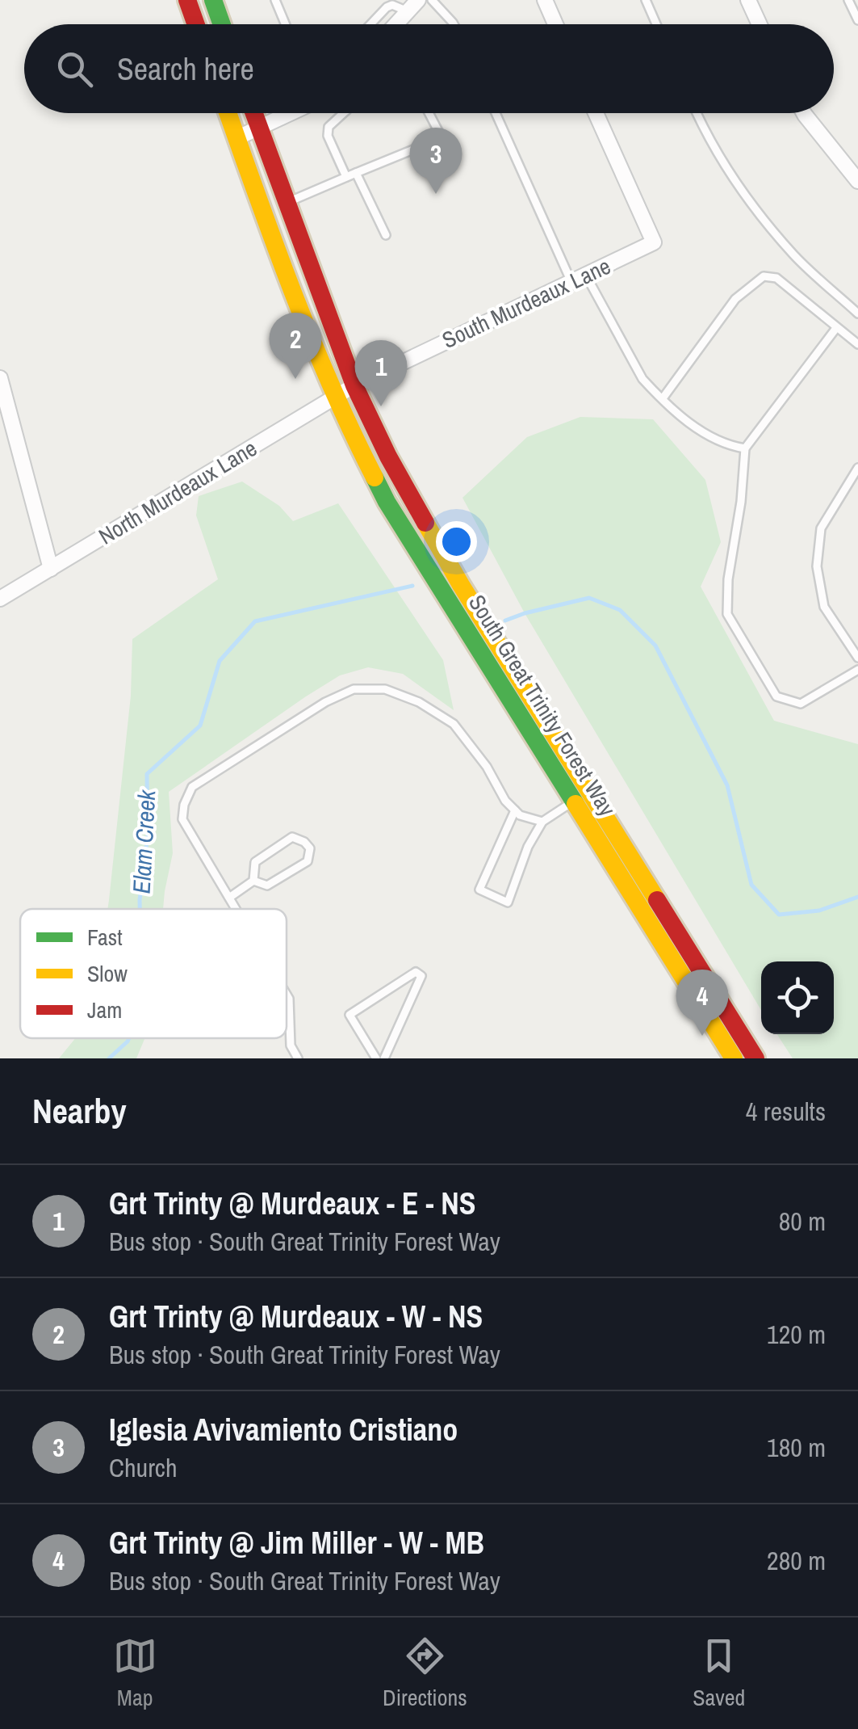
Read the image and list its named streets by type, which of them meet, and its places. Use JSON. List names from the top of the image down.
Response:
{
  "streets": {
    "main road": ["South Great Trinity Forest Way"],
    "street": ["South Murdeaux Lane", "North Murdeaux Lane"]
  },
  "crossings": [
    ["South Murdeaux Lane", "North Murdeaux Lane"],
    ["South Murdeaux Lane", "South Great Trinity Forest Way"],
    ["North Murdeaux Lane", "South Great Trinity Forest Way"]
  ],
  "water": ["Elam Creek"],
  "legend": ["Fast", "Slow", "Jam"],
  "page": {
    "search": "Search here",
    "pins": [
      "3",
      "2",
      "1",
      "4"
    ],
    "heading": ["Nearby", "4 results"],
    "list": [
      {
        "mark": "1",
        "name": "Grt Trinty @ Murdeaux - E - NS",
        "note": "Bus stop · South Great Trinity Forest Way",
        "value": "80 m"
      },
      {
        "mark": "2",
        "name": "Grt Trinty @ Murdeaux - W - NS",
        "note": "Bus stop · South Great Trinity Forest Way",
        "value": "120 m"
      },
      {
        "mark": "3",
        "name": "Iglesia Avivamiento Cristiano",
        "note": "Church",
        "value": "180 m"
      },
      {
        "mark": "4",
        "name": "Grt Trinty @ Jim Miller - W - MB",
        "note": "Bus stop · South Great Trinity Forest Way",
        "value": "280 m"
      }
    ],
    "nav": ["Map", "Directions", "Saved"]
  }
}
